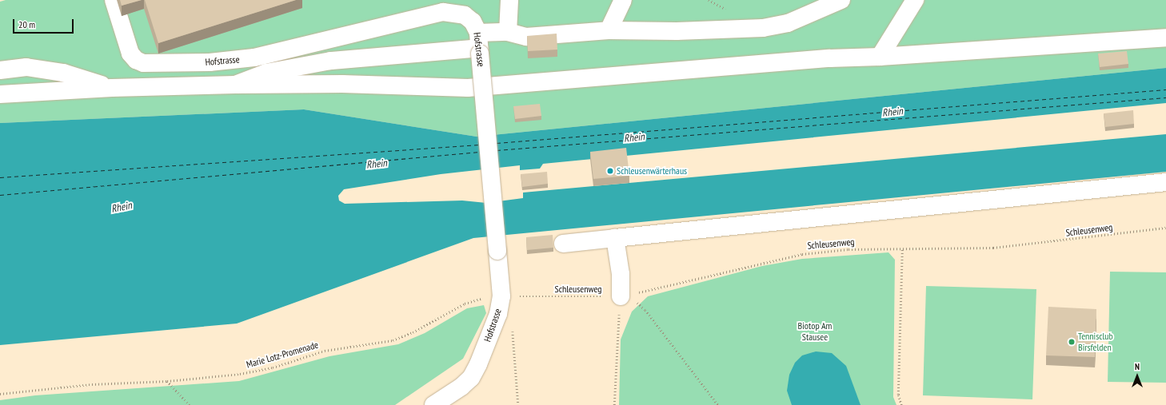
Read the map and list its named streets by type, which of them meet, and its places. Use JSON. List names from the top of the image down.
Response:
{
  "streets": {
    "street": ["Hofstrasse"],
    "path": ["Schleusenweg", "Marie Lotz-Promenade"]
  },
  "crossings": [
    ["Hofstrasse", "Schleusenweg"],
    ["Hofstrasse", "Marie Lotz-Promenade"],
    ["Schleusenweg", "Marie Lotz-Promenade"]
  ],
  "water": ["Rhein"],
  "parks": ["Biotop Am Stausee"],
  "places": ["Schleusenwärterhaus", "Tennisclub Birsfelden"],
  "scale_bar": "20 m",
  "north": "top"
}
